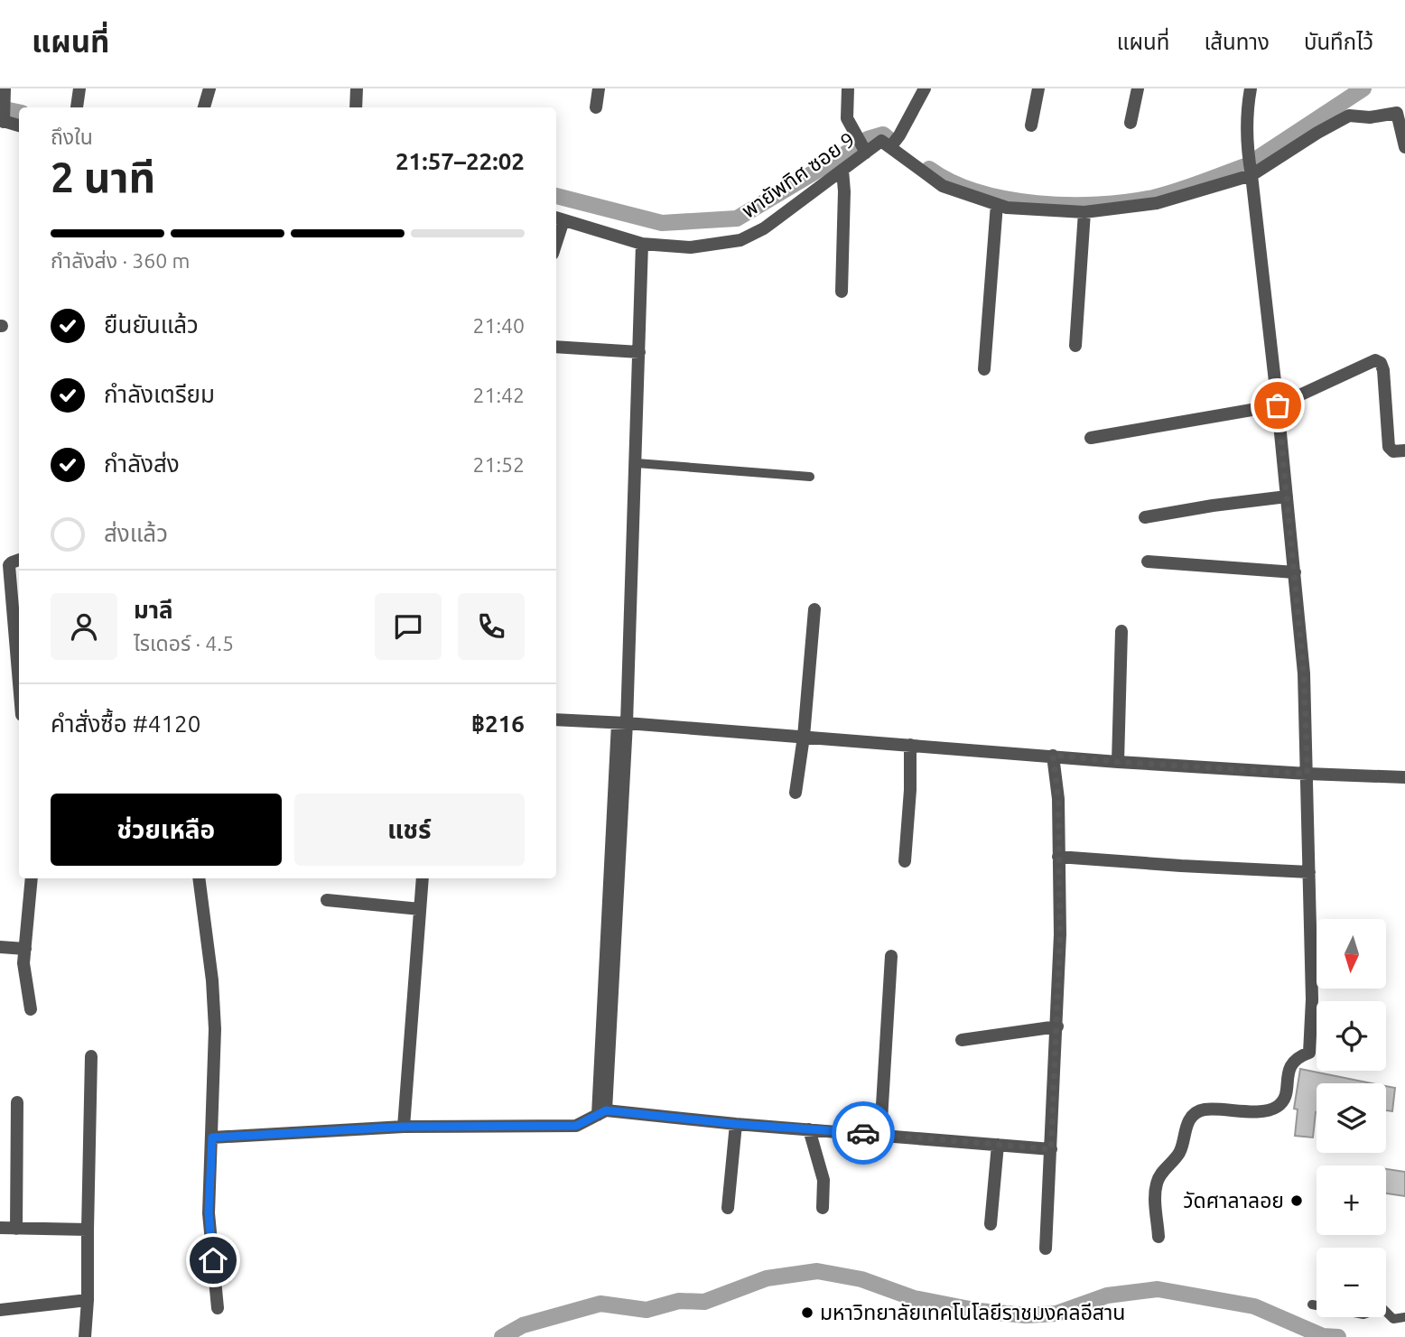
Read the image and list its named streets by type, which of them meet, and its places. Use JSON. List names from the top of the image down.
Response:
{
  "streets": {
    "street": ["พายัพทิศ ซอย 9"]
  },
  "places": ["วัดศาลาลอย", "มหาวิทยาลัยเทคโนโลยีราชมงคลอีสาน"],
  "north": "bottom",
  "page": {
    "header": "แผนที่",
    "nav": ["แผนที่", "เส้นทาง", "บันทึกไว้"],
    "heading": ["2 นาที", "ถึงใน", "21:57–22:02"],
    "panel": [
      "มาลี",
      "ไรเดอร์ · 4.5",
      "คำสั่งซื้อ #4120",
      "฿216"
    ],
    "bar": "กำลังส่ง · 360 m",
    "list": [
      ["ยืนยันแล้ว", "21:40"],
      ["กำลังเตรียม", "21:42"],
      ["กำลังส่ง", "21:52"],
      "ส่งแล้ว"
    ],
    "buttons": ["ช่วยเหลือ", "แชร์"],
    "map_buttons": ["+", "−"]
  }
}
